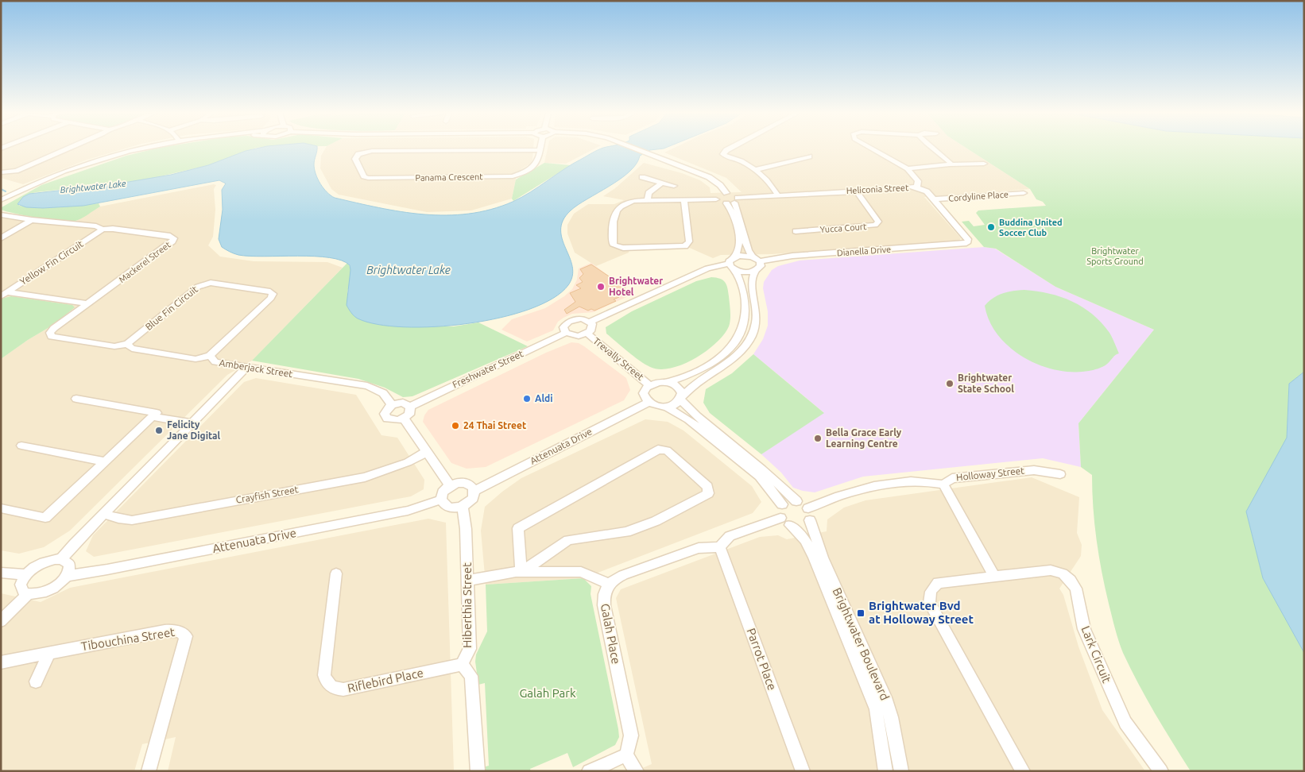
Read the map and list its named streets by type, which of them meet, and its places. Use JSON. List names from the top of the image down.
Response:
{
  "streets": {
    "street": [
      "Panama Crescent",
      "Heliconia Street",
      "Cordyline Place",
      "Yucca Court",
      "Dianella Drive",
      "Mackerel Street",
      "Yellow Fin Circuit",
      "Blue Fin Circuit",
      "Trevally Street",
      "Amberjack Street",
      "Freshwater Street",
      "Attenuata Drive",
      "Holloway Street",
      "Crayfish Street",
      "Hiberthia Street",
      "Galah Place",
      "Tibouchina Street",
      "Brightwater Boulevard",
      "Lark Circuit",
      "Parrot Place",
      "Riflebird Place"
    ]
  },
  "crossings": [
    ["Heliconia Street", "Cordyline Place"],
    ["Heliconia Street", "Yucca Court"],
    ["Heliconia Street", "Dianella Drive"],
    ["Mackerel Street", "Yellow Fin Circuit"],
    ["Mackerel Street", "Amberjack Street"],
    ["Blue Fin Circuit", "Amberjack Street"],
    ["Trevally Street", "Attenuata Drive"],
    ["Amberjack Street", "Freshwater Street"],
    ["Attenuata Drive", "Hiberthia Street"],
    ["Holloway Street", "Brightwater Boulevard"],
    ["Hiberthia Street", "Riflebird Place"]
  ],
  "water": ["Brightwater Lake"],
  "parks": ["Brightwater Sports Ground", "Galah Park"],
  "places": {
    "other": [
      "Buddina United Soccer Club",
      "Brightwater Hotel",
      "Brightwater State School",
      "Aldi",
      "24 Thai Street",
      "Felicity Jane Digital",
      "Bella Grace Early Learning Centre"
    ],
    "transit": ["Brightwater Bvd at Holloway Street"]
  }
}
